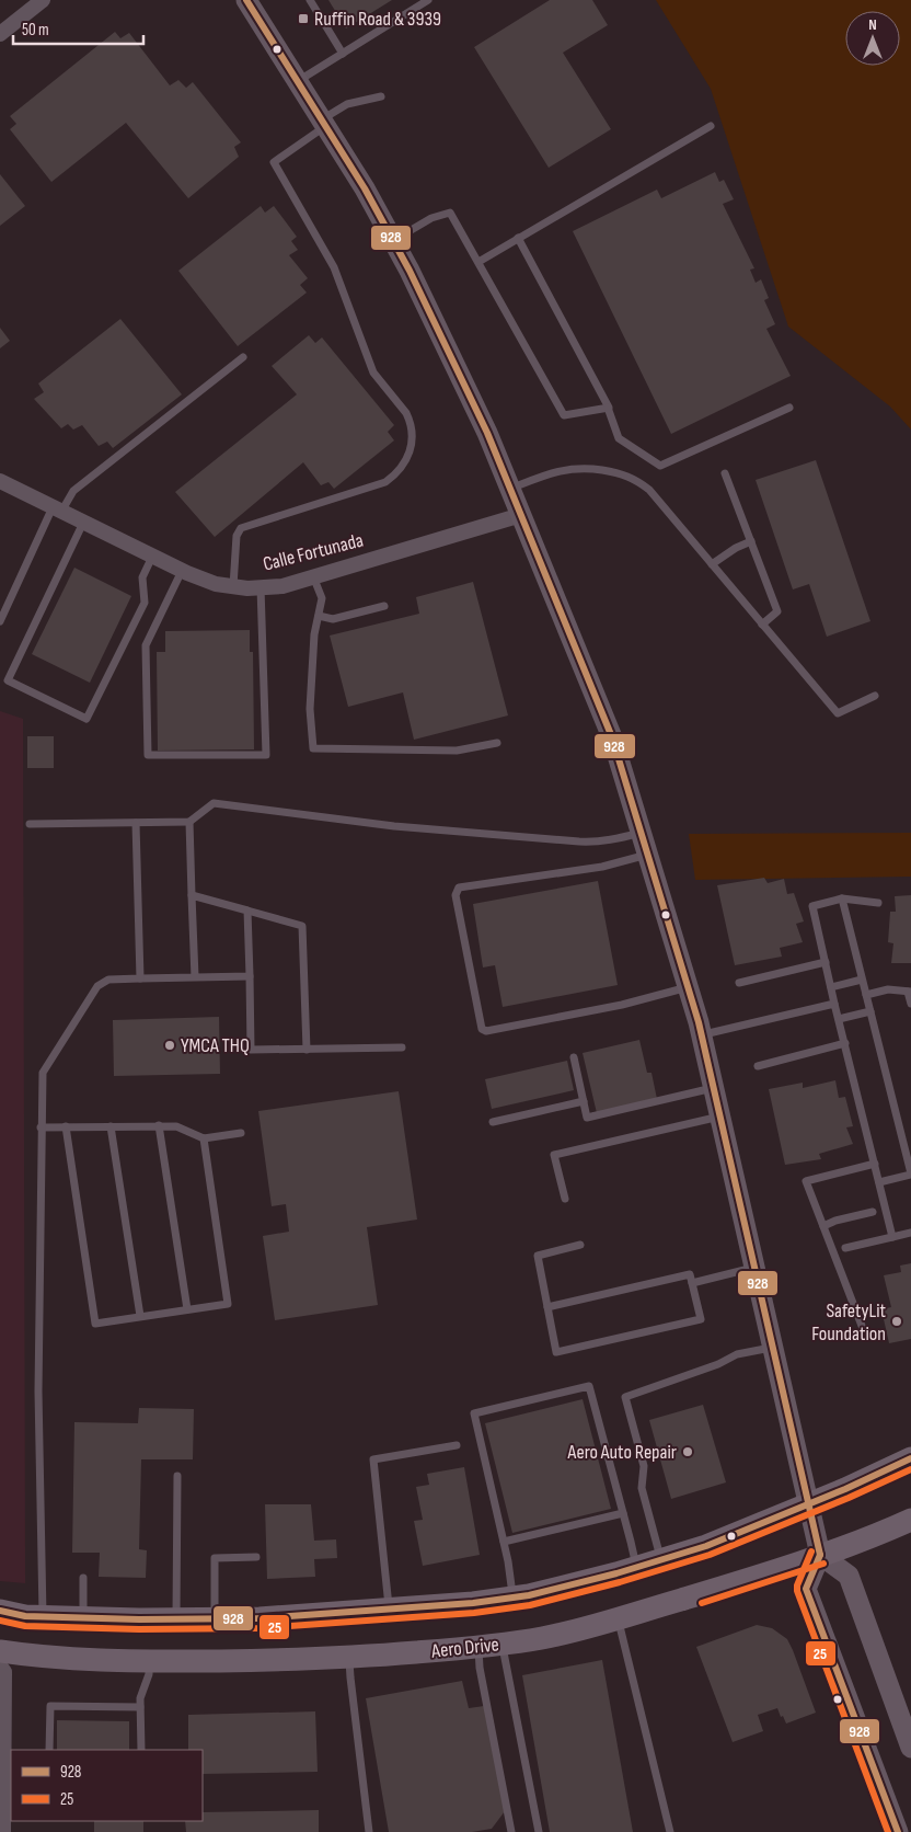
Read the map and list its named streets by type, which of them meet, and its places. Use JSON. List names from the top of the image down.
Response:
{
  "streets": {
    "main road": ["Aero Drive"],
    "street": ["Calle Fortunada"]
  },
  "places": {
    "transit": ["Ruffin Road & 3939"],
    "other": ["YMCA THQ", "SafetyLit Foundation", "Aero Auto Repair"]
  },
  "lines": ["transit line 928", "transit line 25"],
  "legend": ["928", "25"],
  "scale_bar": "50 m",
  "north": "top"
}
